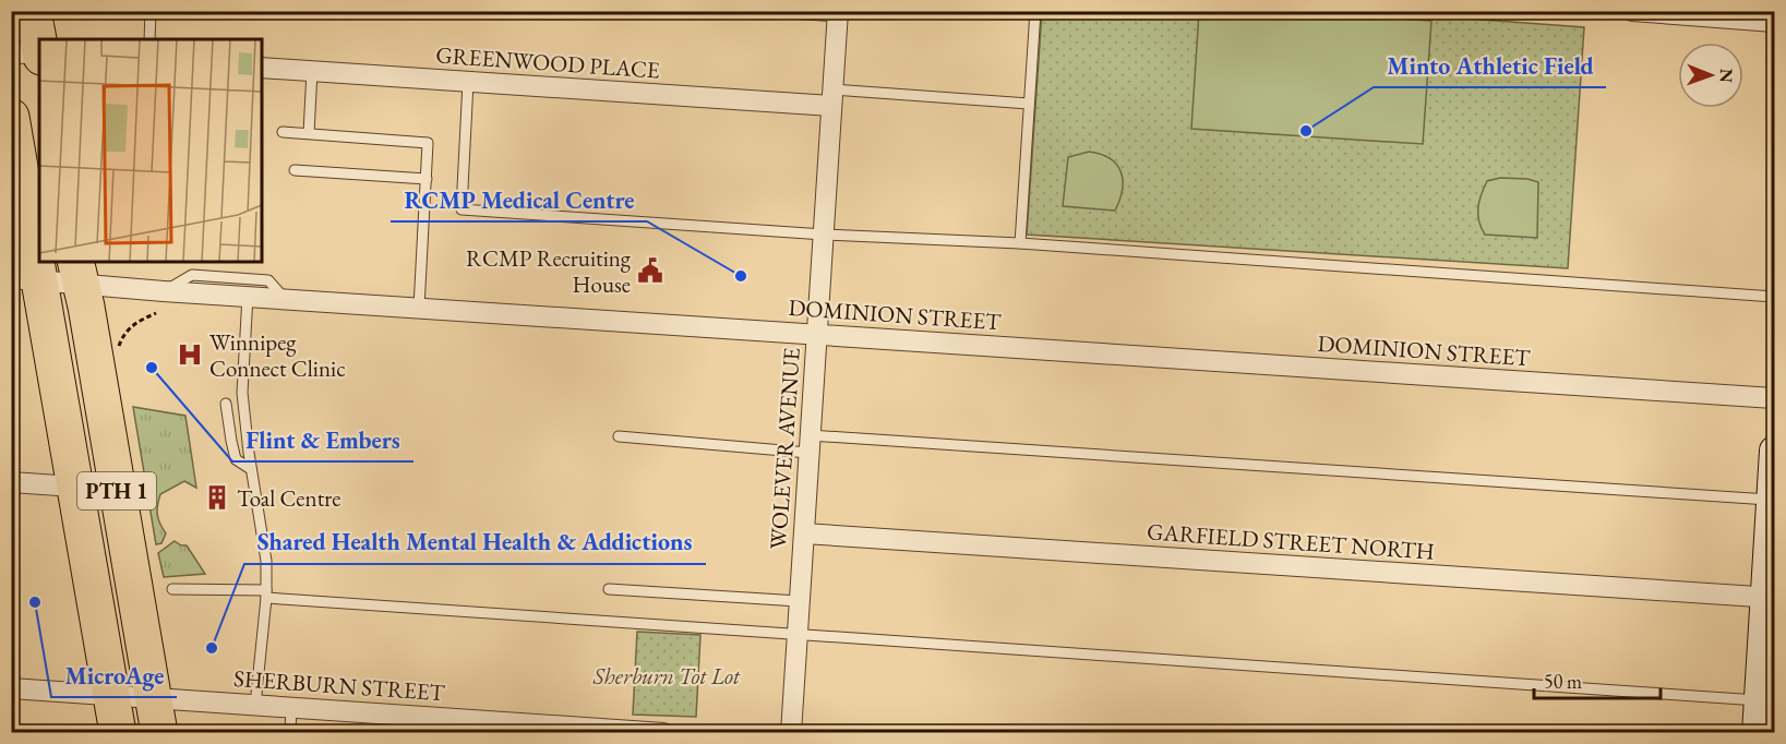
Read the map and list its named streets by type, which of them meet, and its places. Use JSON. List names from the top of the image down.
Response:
{
  "streets": {
    "highway": ["PTH 1"],
    "street": [
      "GREENWOOD PLACE",
      "DOMINION STREET",
      "WOLEVER AVENUE",
      "GARFIELD STREET NORTH",
      "SHERBURN STREET"
    ]
  },
  "crossings": [
    ["GREENWOOD PLACE", "WOLEVER AVENUE"],
    ["DOMINION STREET", "WOLEVER AVENUE"],
    ["DOMINION STREET", "PTH 1"],
    ["WOLEVER AVENUE", "GARFIELD STREET NORTH"],
    ["PTH 1", "SHERBURN STREET"]
  ],
  "parks": ["Sherburn Tot Lot"],
  "places": {
    "other": [
      "Minto Athletic Field",
      "RCMP Medical Centre",
      "Flint & Embers",
      "MicroAge",
      "Shared Health Mental Health & Addictions"
    ],
    "public building": ["RCMP Recruiting House"],
    "hospital": ["Winnipeg Connect Clinic"],
    "building": ["Toal Centre"]
  },
  "scale_bar": "50 m",
  "north": "right"
}
